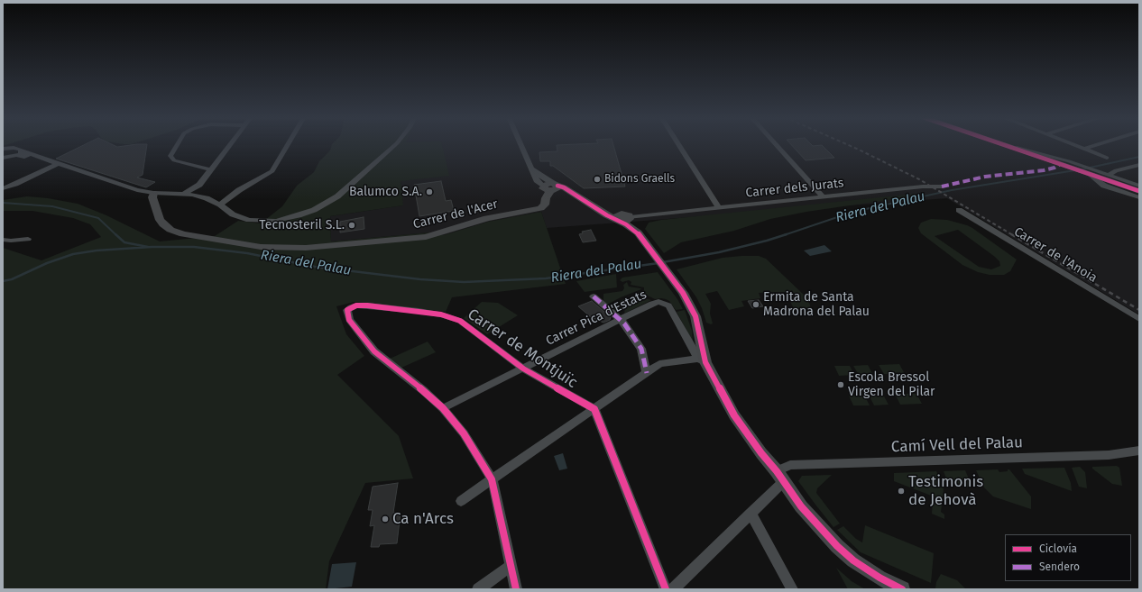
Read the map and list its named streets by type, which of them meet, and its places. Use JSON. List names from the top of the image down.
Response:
{
  "streets": {
    "street": [
      "Carrer dels Jurats",
      "Carrer de l'Acer",
      "Carrer de l'Anoia",
      "Carrer Pica d'Estats",
      "Carrer de Montjuïc",
      "Camí Vell del Palau"
    ]
  },
  "crossings": [
    ["Carrer Pica d'Estats", "Carrer de Montjuïc"]
  ],
  "water": ["Riera del Palau"],
  "places": [
    "Bidons Graells",
    "Balumco S.A.",
    "Tecnosteril S.L.",
    "Ermita de Santa Madrona del Palau",
    "Escola Bressol Virgen del Pilar",
    "Testimonis de Jehovà",
    "Ca n'Arcs"
  ],
  "legend": ["Ciclovía", "Sendero"]
}
